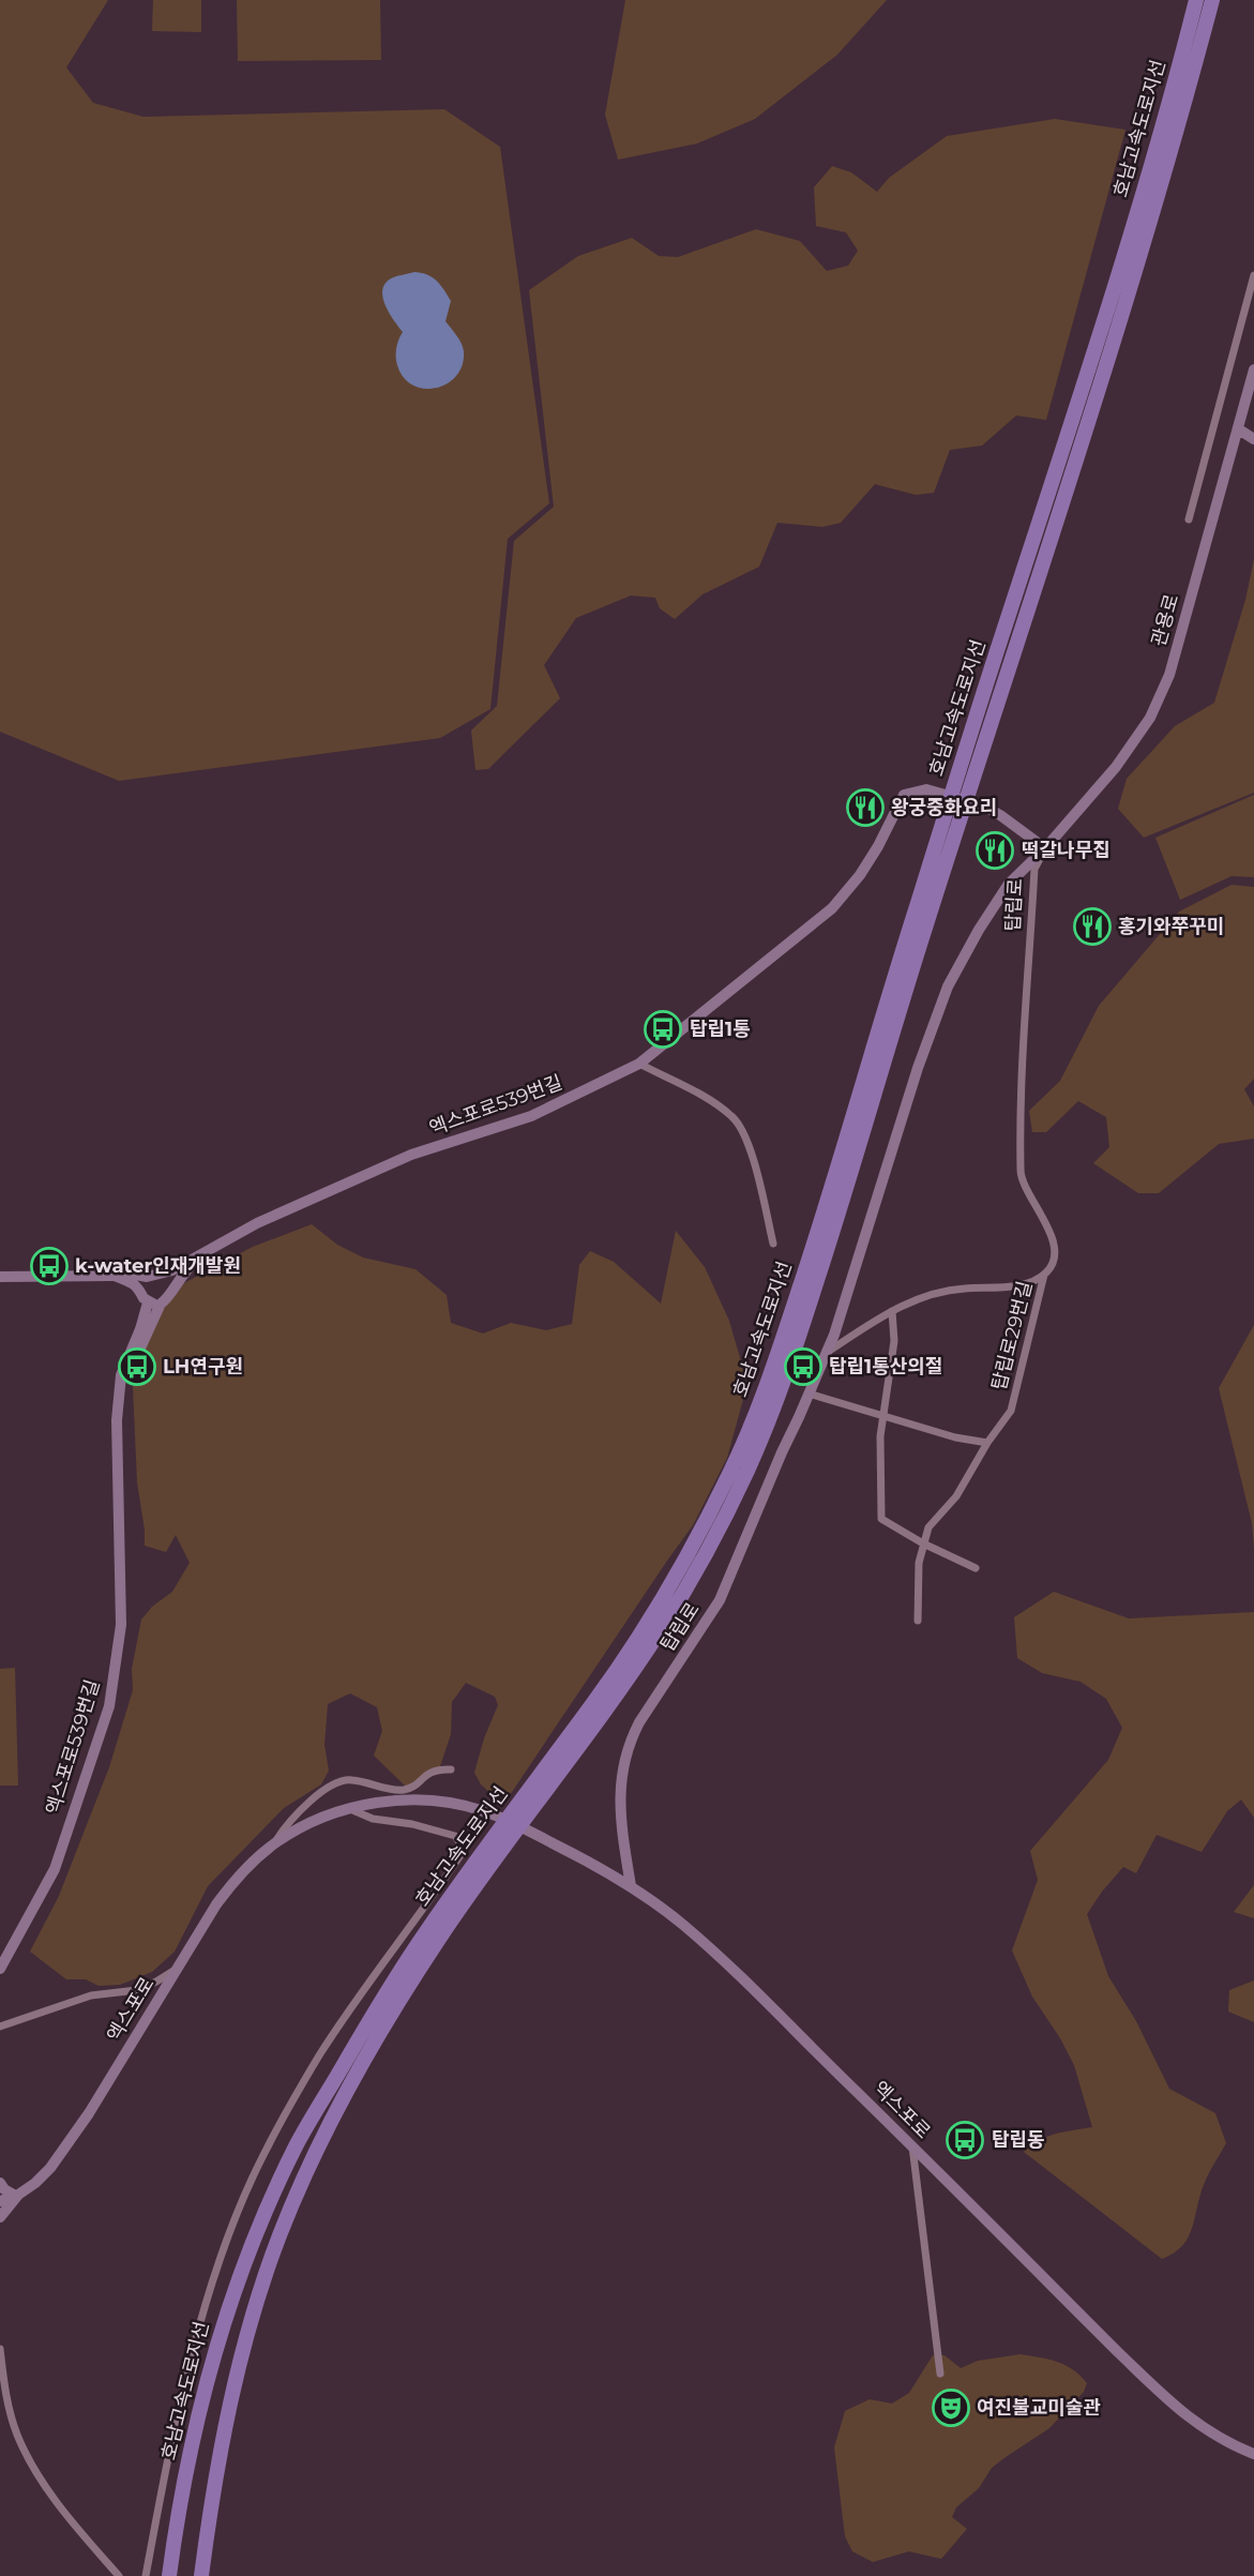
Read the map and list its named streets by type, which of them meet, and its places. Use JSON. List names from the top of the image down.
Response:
{
  "streets": {
    "highway": ["호남고속도로지선"],
    "main road": [
      "관용로",
      "탑립로",
      "엑스포로539번길",
      "엑스포로"
    ],
    "street": ["탑립로29번길"]
  },
  "crossings": [
    ["관용로", "탑립로"],
    ["관용로", "엑스포로539번길"],
    ["탑립로", "엑스포로539번길"],
    ["탑립로", "탑립로29번길"],
    ["탑립로", "엑스포로"]
  ],
  "places": {
    "restaurant": ["왕궁중화요리", "떡갈나무집", "홍기와쭈꾸미"],
    "bus stop": [
      "탑립1통",
      "k-water인재개발원",
      "LH연구원",
      "탑립1통산의절",
      "탑립동"
    ],
    "theatre": ["여진불교미술관"]
  }
}
